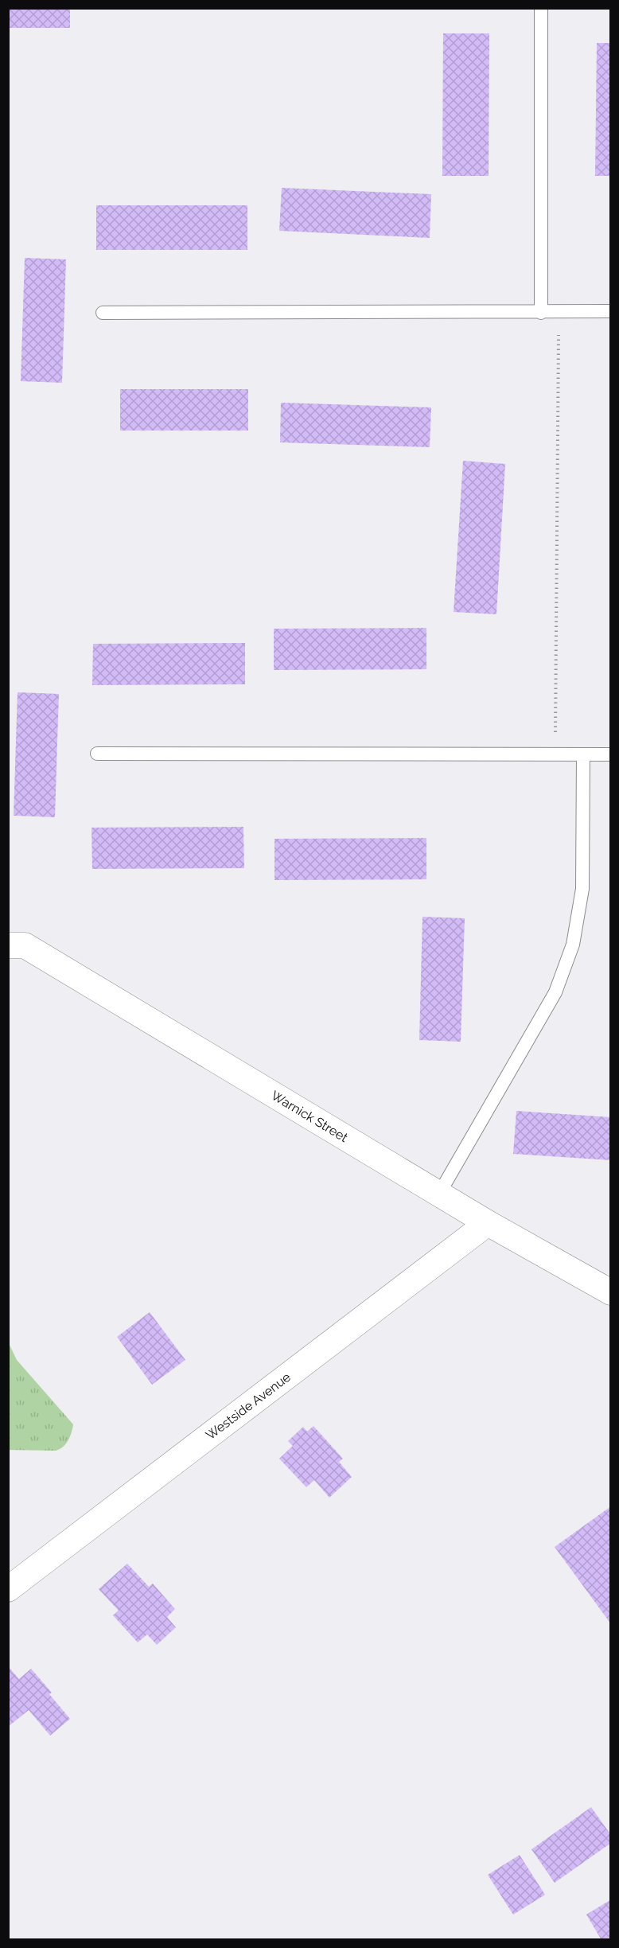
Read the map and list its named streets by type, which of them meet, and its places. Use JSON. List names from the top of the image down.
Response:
{
  "streets": {
    "street": ["Warnick Street", "Westside Avenue"]
  },
  "crossings": [
    ["Warnick Street", "Westside Avenue"]
  ]
}
